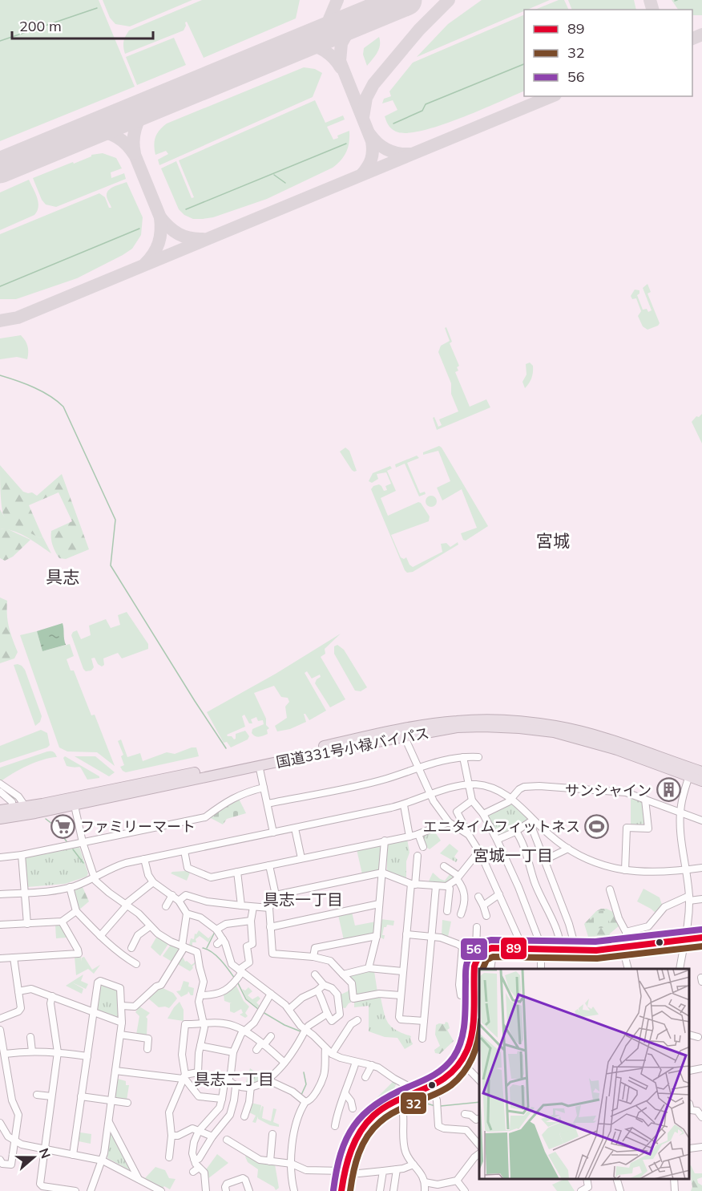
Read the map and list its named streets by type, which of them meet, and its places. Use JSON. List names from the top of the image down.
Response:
{
  "streets": {
    "highway": ["国道331号小禄バイパス"]
  },
  "districts": [
    "宮城",
    "具志",
    "宮城一丁目",
    "具志一丁目",
    "具志二丁目"
  ],
  "places": {
    "building": ["サンシャイン"],
    "supermarket": ["ファミリーマート"],
    "sports": ["エニタイムフィットネス"]
  },
  "lines": ["transit line 56", "transit line 89", "transit line 32"],
  "legend": ["89", "32", "56"],
  "scale_bar": "200 m",
  "north": "right"
}
